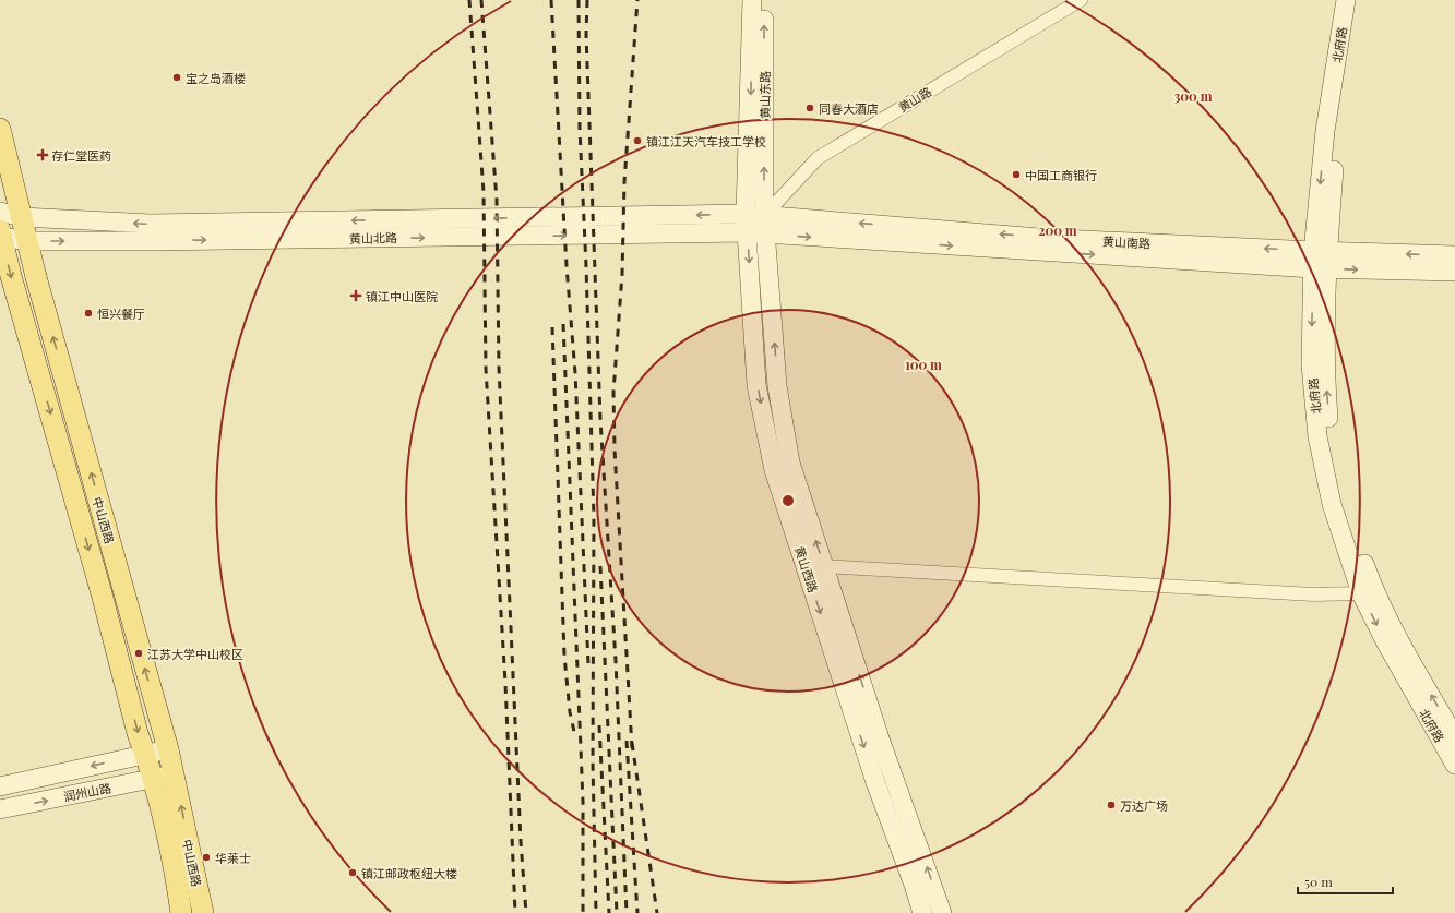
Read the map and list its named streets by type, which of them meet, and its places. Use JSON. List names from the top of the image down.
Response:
{
  "streets": {
    "main road": [
      "北府路",
      "黄山东路",
      "黄山北路",
      "黄山南路",
      "中山西路",
      "黄山西路",
      "润州山路"
    ],
    "street": ["黄山路"]
  },
  "crossings": [
    ["北府路", "黄山南路"],
    ["黄山东路", "黄山路"],
    ["黄山东路", "黄山北路"],
    ["黄山东路", "黄山南路"],
    ["黄山东路", "黄山西路"],
    ["黄山路", "黄山北路"],
    ["黄山路", "黄山南路"],
    ["黄山路", "黄山西路"],
    ["黄山北路", "黄山南路"],
    ["黄山北路", "中山西路"],
    ["黄山北路", "黄山西路"],
    ["黄山南路", "黄山西路"],
    ["中山西路", "润州山路"]
  ],
  "places": {
    "other": [
      "宝之岛酒楼",
      "同春大酒店",
      "镇江江天汽车技工学校",
      "中国工商银行",
      "恒兴餐厅",
      "江苏大学中山校区",
      "万达广场",
      "华莱士",
      "镇江邮政枢纽大楼"
    ],
    "health": ["存仁堂医药", "镇江中山医院"]
  },
  "scale_bar": "50 m",
  "rings": ["300 m", "200 m", "100 m"]
}
